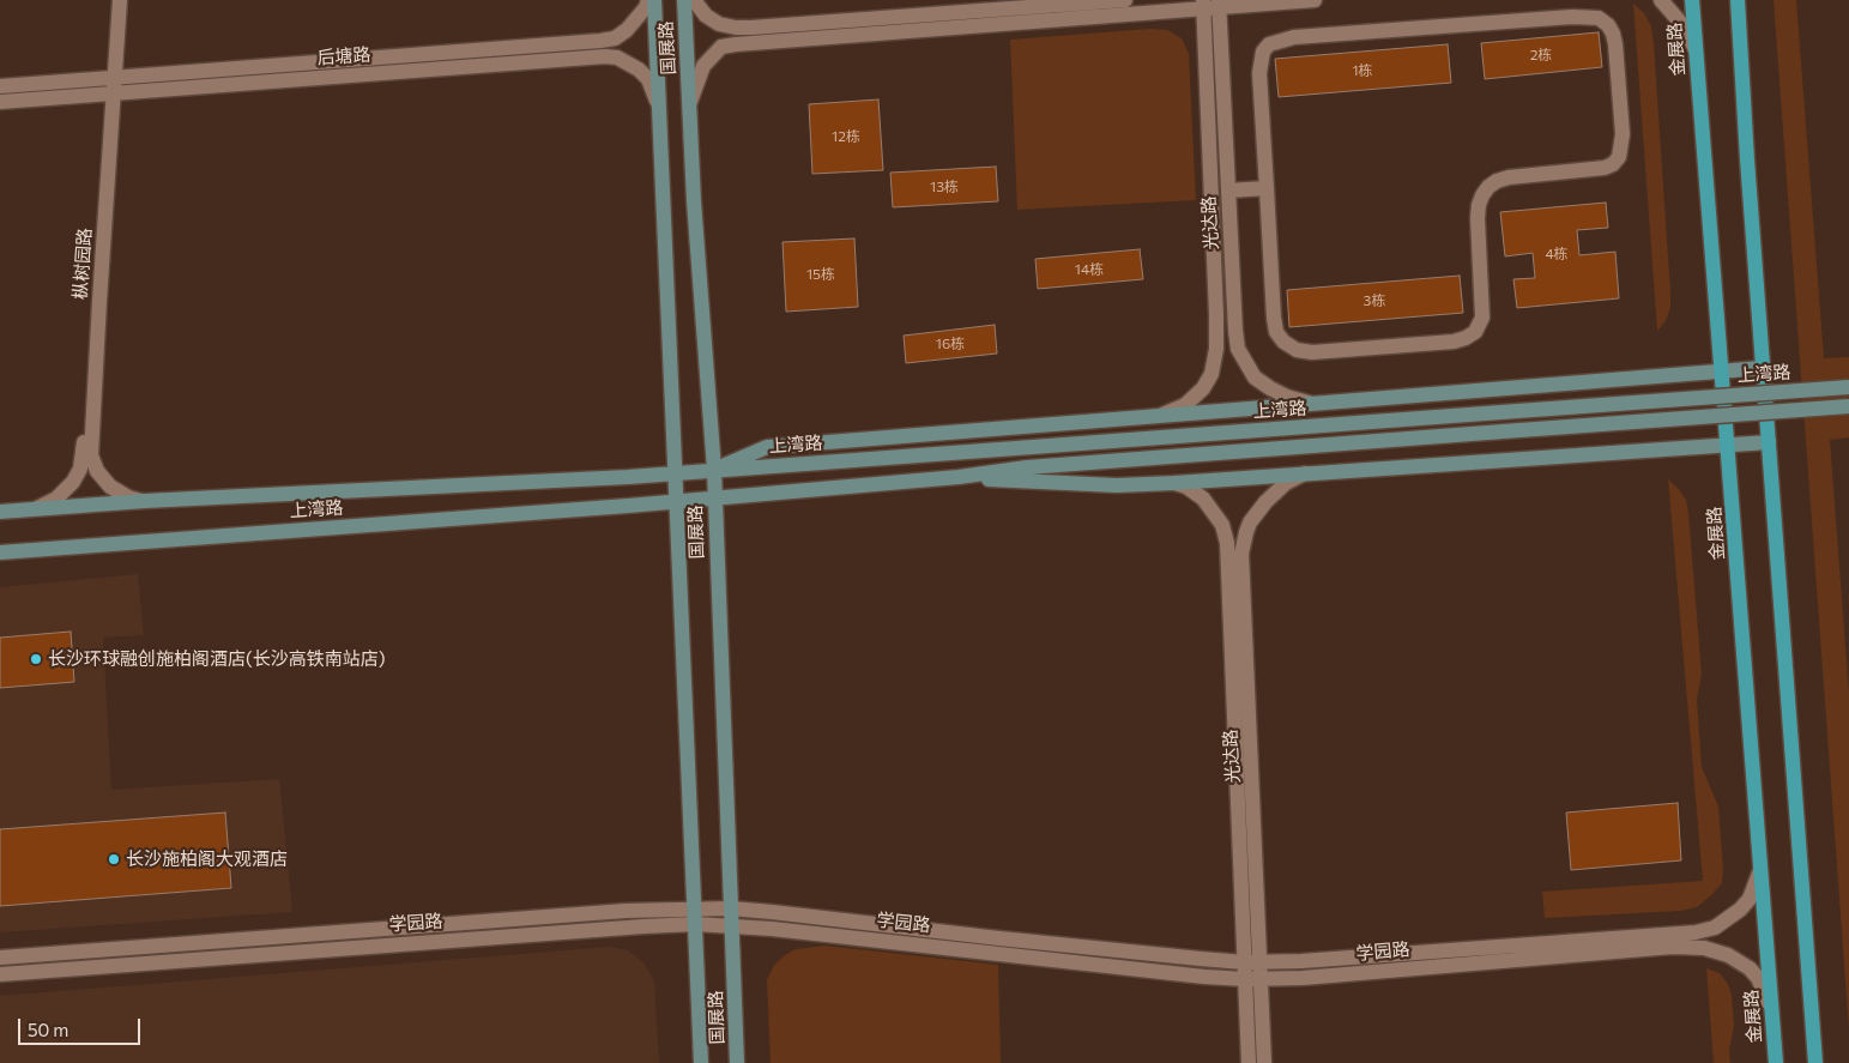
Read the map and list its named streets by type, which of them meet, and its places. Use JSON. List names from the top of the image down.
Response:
{
  "streets": {
    "main road": ["国展路", "金展路", "上湾路"],
    "street": [
      "后塘路",
      "光达路",
      "枞树园路",
      "学园路"
    ]
  },
  "crossings": [
    ["国展路", "后塘路"],
    ["国展路", "上湾路"],
    ["国展路", "学园路"],
    ["金展路", "上湾路"],
    ["金展路", "学园路"],
    ["后塘路", "枞树园路"],
    ["光达路", "上湾路"],
    ["光达路", "学园路"],
    ["枞树园路", "上湾路"]
  ],
  "places": ["长沙环球融创施柏阁酒店(长沙高铁南站店)", "长沙施柏阁大观酒店"],
  "house_numbers": [
    "2栋",
    "1栋",
    "12栋",
    "13栋",
    "4栋",
    "14栋",
    "15栋",
    "3栋",
    "16栋"
  ],
  "scale_bar": "50 m"
}
